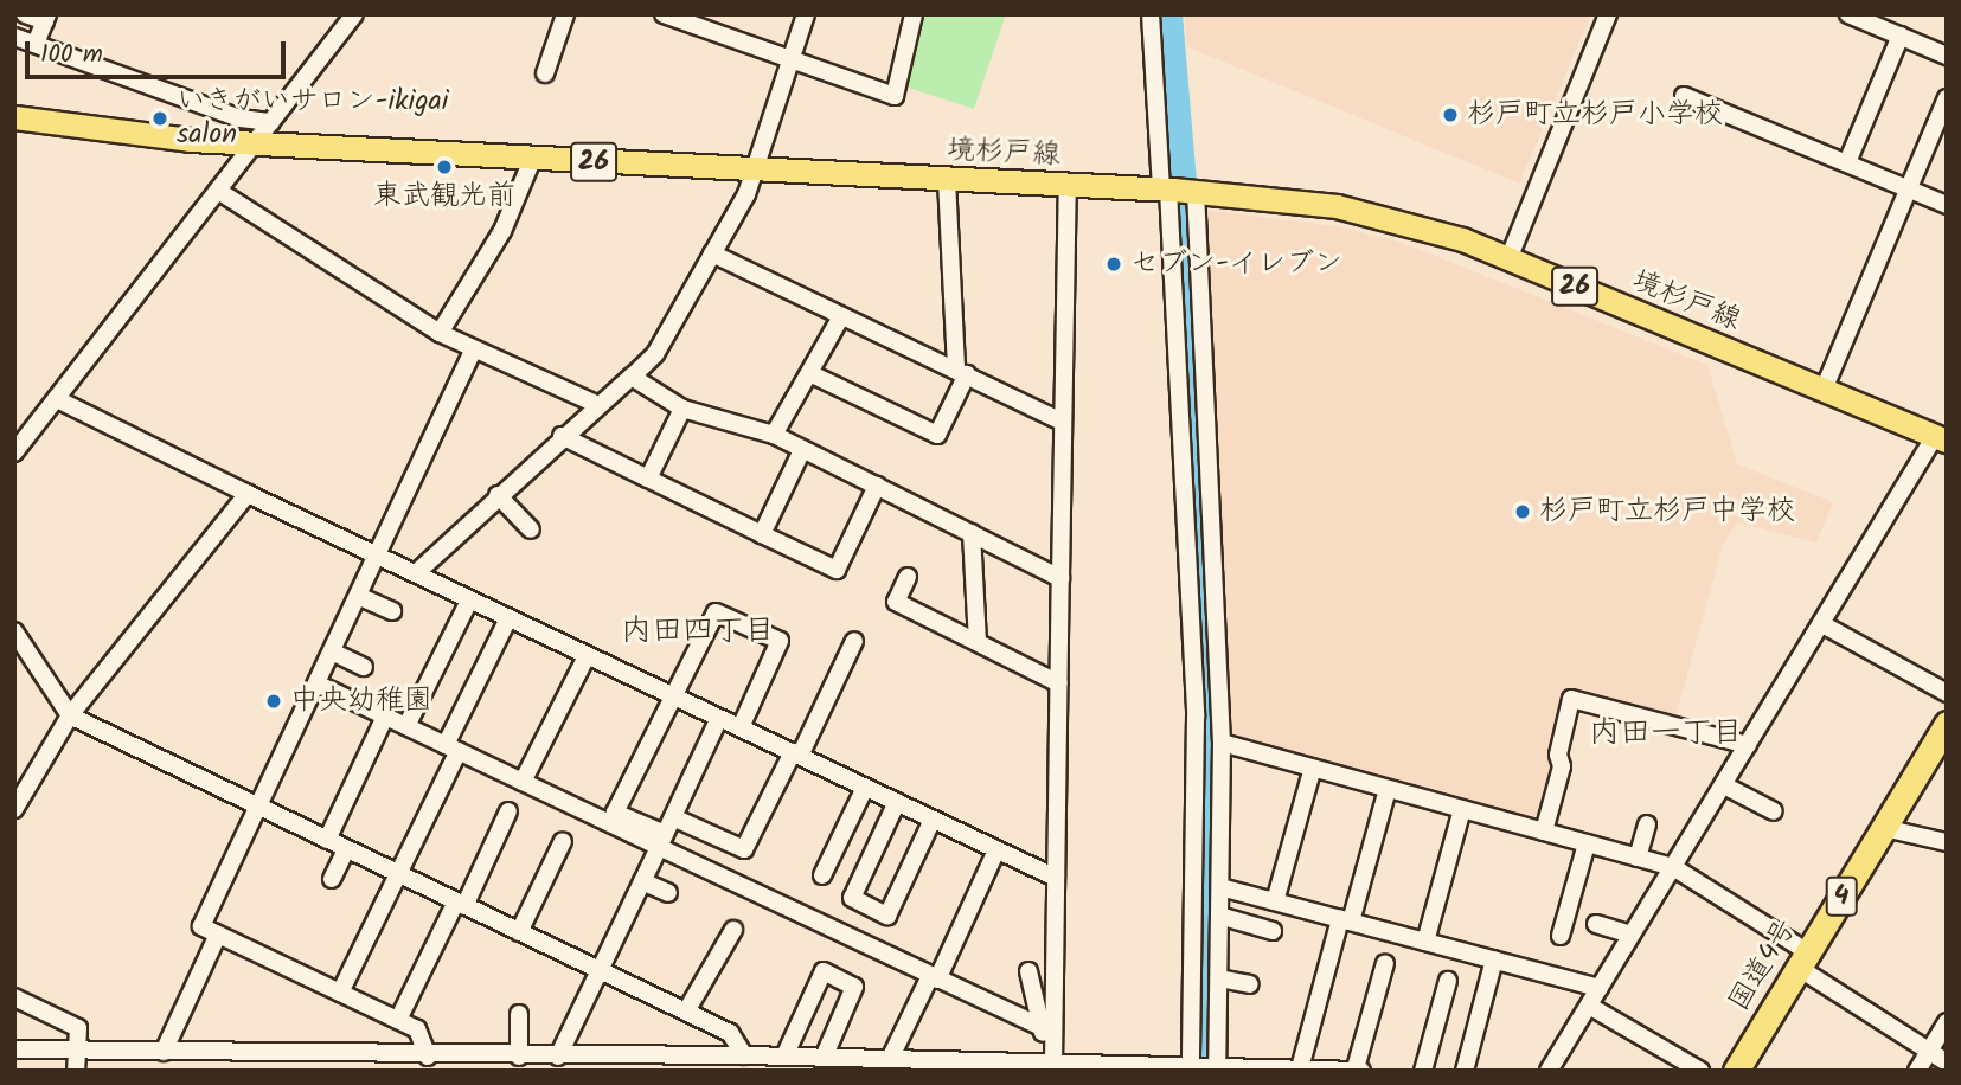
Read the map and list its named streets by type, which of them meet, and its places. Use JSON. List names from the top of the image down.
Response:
{
  "streets": {
    "highway": ["4", "国道4号"],
    "main road": ["境杉戸線", "26"]
  },
  "districts": ["内田四丁目", "内田一丁目"],
  "places": [
    "杉戸町立杉戸小学校",
    "いきがいサロン-ikigai salon",
    "東武観光前",
    "セブン-イレブン",
    "杉戸町立杉戸中学校",
    "中央幼稚園"
  ],
  "scale_bar": "100 m"
}
